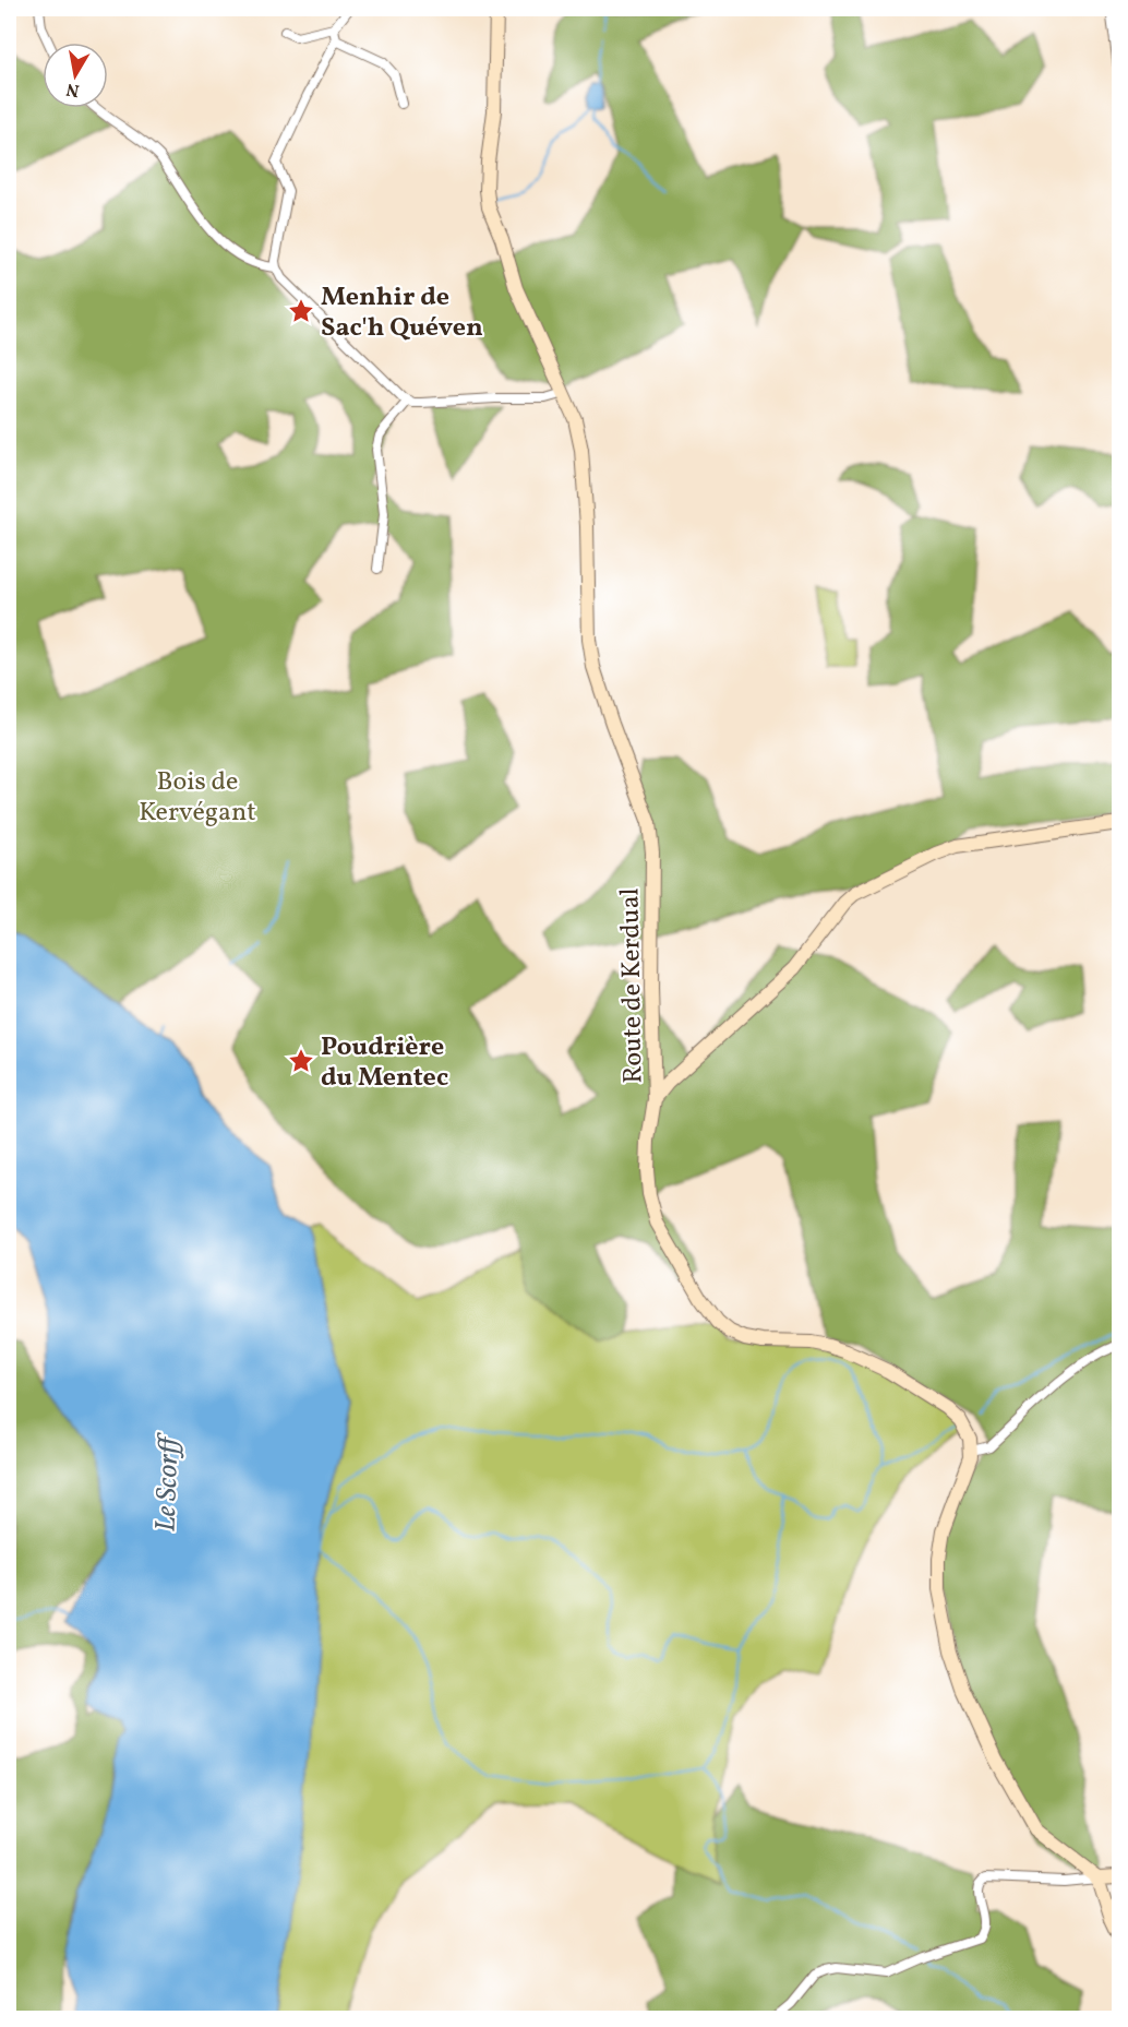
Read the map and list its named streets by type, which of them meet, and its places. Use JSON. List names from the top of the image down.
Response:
{
  "streets": {
    "street": ["Route de Kerdual"]
  },
  "water": ["Le Scorff"],
  "parks": ["Bois de Kervégant"],
  "places": {
    "place": ["Menhir de Sac'h Quéven", "Poudrière du Mentec"]
  },
  "north": "bottom"
}
